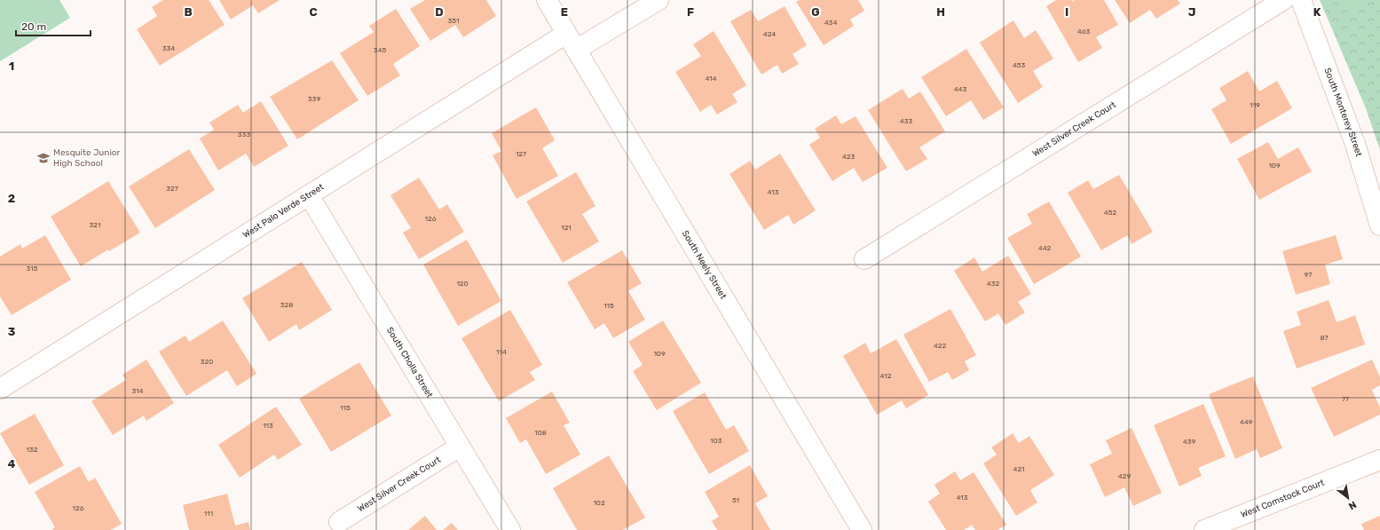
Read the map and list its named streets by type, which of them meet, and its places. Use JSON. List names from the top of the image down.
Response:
{
  "streets": {
    "street": [
      "South Monterey Street",
      "West Silver Creek Court",
      "West Palo Verde Street",
      "South Neely Street",
      "South Cholla Street",
      "West Comstock Court"
    ]
  },
  "crossings": [
    ["West Silver Creek Court", "South Cholla Street"],
    ["West Palo Verde Street", "South Neely Street"],
    ["West Palo Verde Street", "South Cholla Street"]
  ],
  "places": {
    "school or university": ["Mesquite Junior High School"]
  },
  "house_numbers": [
    "351",
    "434",
    "463",
    "424",
    "334",
    "345",
    "453",
    "414",
    "443",
    "339",
    "119",
    "433",
    "333",
    "127",
    "423",
    "109",
    "327",
    "413",
    "452",
    "126",
    "321",
    "121",
    "442",
    "315",
    "97",
    "120",
    "432",
    "328",
    "115",
    "87",
    "422",
    "114",
    "109",
    "320",
    "412",
    "314",
    "77",
    "115",
    "449",
    "113",
    "108",
    "103",
    "439",
    "132",
    "421",
    "429",
    "413",
    "51",
    "102",
    "126",
    "111"
  ],
  "scale_bar": "20 m",
  "north": "bottom right",
  "grid": {
    "columns": [
      "B",
      "C",
      "D",
      "E",
      "F",
      "G",
      "H",
      "I",
      "J",
      "K"
    ],
    "rows": [
      "1",
      "2",
      "3",
      "4"
    ]
  }
}
